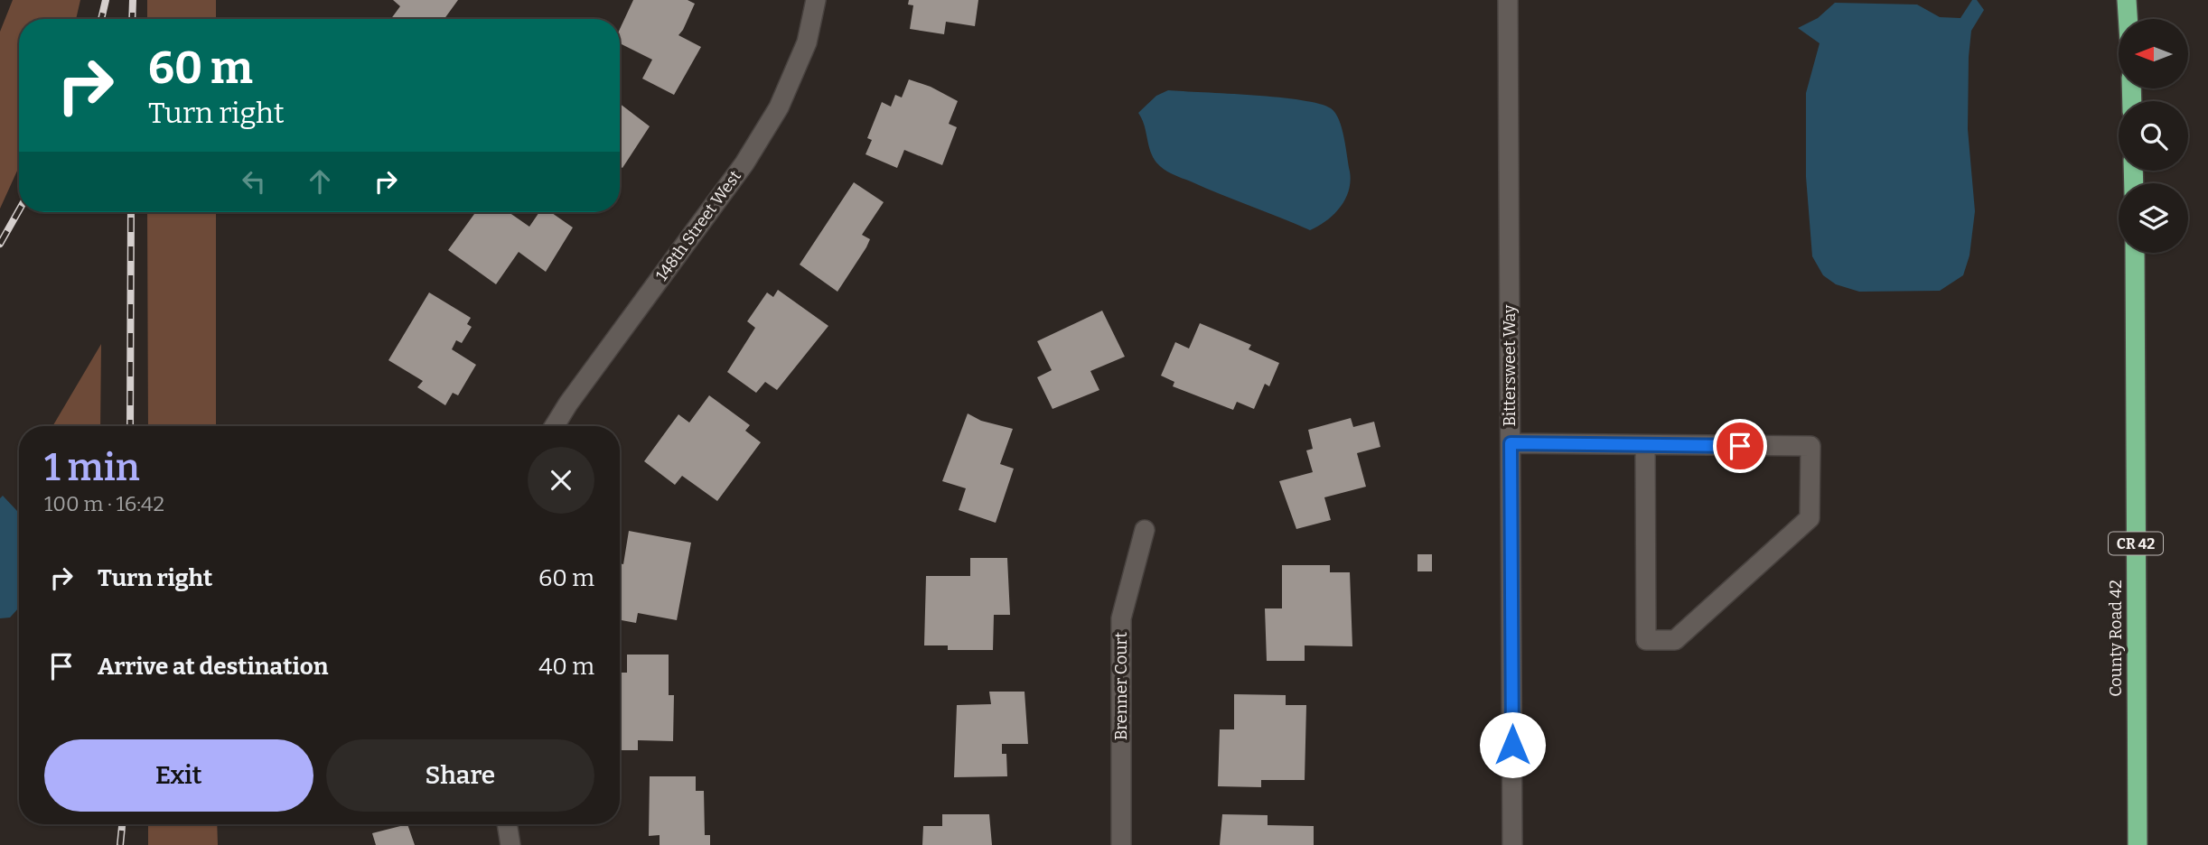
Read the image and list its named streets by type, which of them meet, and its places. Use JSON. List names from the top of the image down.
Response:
{
  "streets": {
    "highway": ["CR 42", "County Road 42"],
    "street": ["148th Street West", "Bittersweet Way", "Brenner Court"]
  },
  "north": "left",
  "page": {
    "turn": ["60 m", "Turn right"],
    "heading": ["1 min", "100 m · 16:42"],
    "list": [
      {
        "name": "Turn right",
        "value": "60 m"
      },
      {
        "name": "Arrive at destination",
        "value": "40 m"
      }
    ],
    "buttons": ["Exit", "Share"]
  }
}
